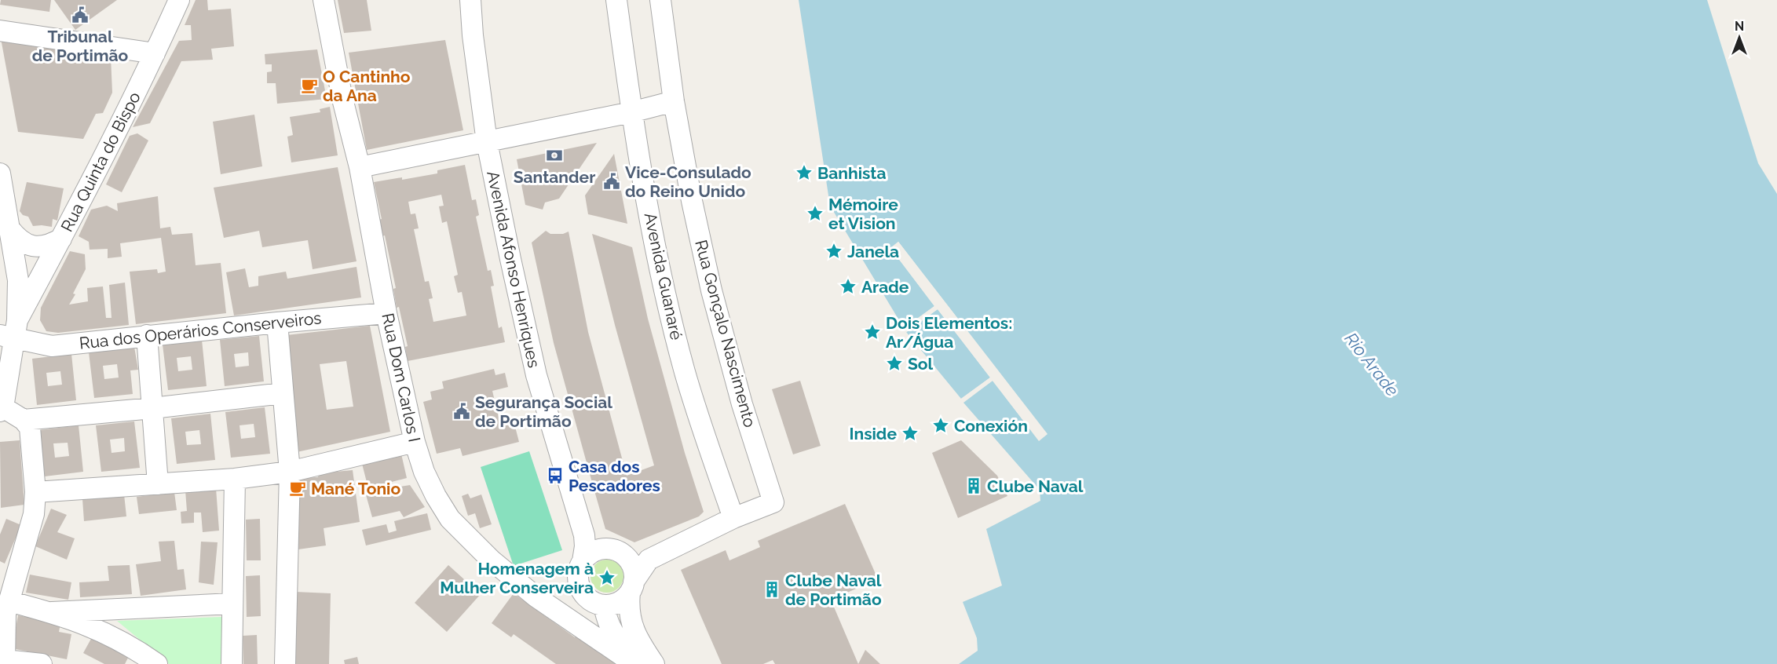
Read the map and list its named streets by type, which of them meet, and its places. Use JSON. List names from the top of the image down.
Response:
{
  "streets": {
    "street": [
      "Rua Quinta do Bispo",
      "Avenida Afonso Henriques",
      "Avenida Guanaré",
      "Rua dos Operários Conserveiros",
      "Rua Gonçalo Nascimento",
      "Rua Dom Carlos I"
    ]
  },
  "crossings": [
    ["Rua Quinta do Bispo", "Rua dos Operários Conserveiros"],
    ["Avenida Afonso Henriques", "Rua Gonçalo Nascimento"],
    ["Avenida Guanaré", "Rua Gonçalo Nascimento"],
    ["Rua dos Operários Conserveiros", "Rua Dom Carlos I"]
  ],
  "water": ["Rio Arade"],
  "places": {
    "public building": ["Tribunal de Portimão", "Vice-Consulado do Reino Unido", "Segurança Social de Portimão"],
    "cafe": ["O Cantinho da Ana", "Mané Tonio"],
    "bank": ["Santander"],
    "place": [
      "Banhista",
      "Mémoire et Vision",
      "Janela",
      "Arade",
      "Dois Elementos: Ar/Água",
      "Sol",
      "Conexión",
      "Inside",
      "Homenagem à Mulher Conserveira"
    ],
    "bus stop": ["Casa dos Pescadores"],
    "building": ["Clube Naval", "Clube Naval de Portimão"]
  },
  "north": "top"
}
